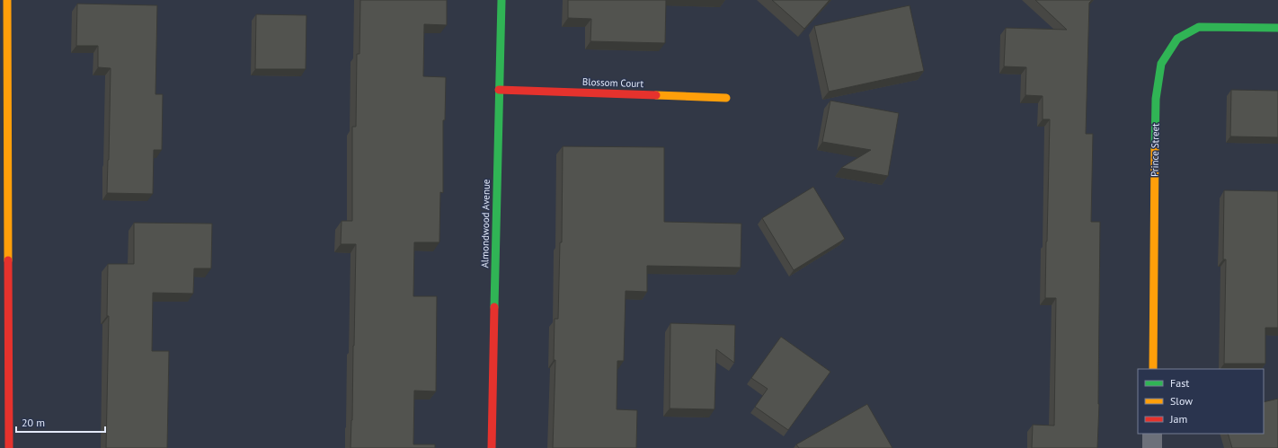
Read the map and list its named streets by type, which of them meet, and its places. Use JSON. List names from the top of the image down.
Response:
{
  "streets": {
    "street": ["Blossom Court", "Prince Street", "Almondwood Avenue"]
  },
  "crossings": [
    ["Blossom Court", "Almondwood Avenue"]
  ],
  "legend": ["Fast", "Slow", "Jam"],
  "scale_bar": "20 m"
}
